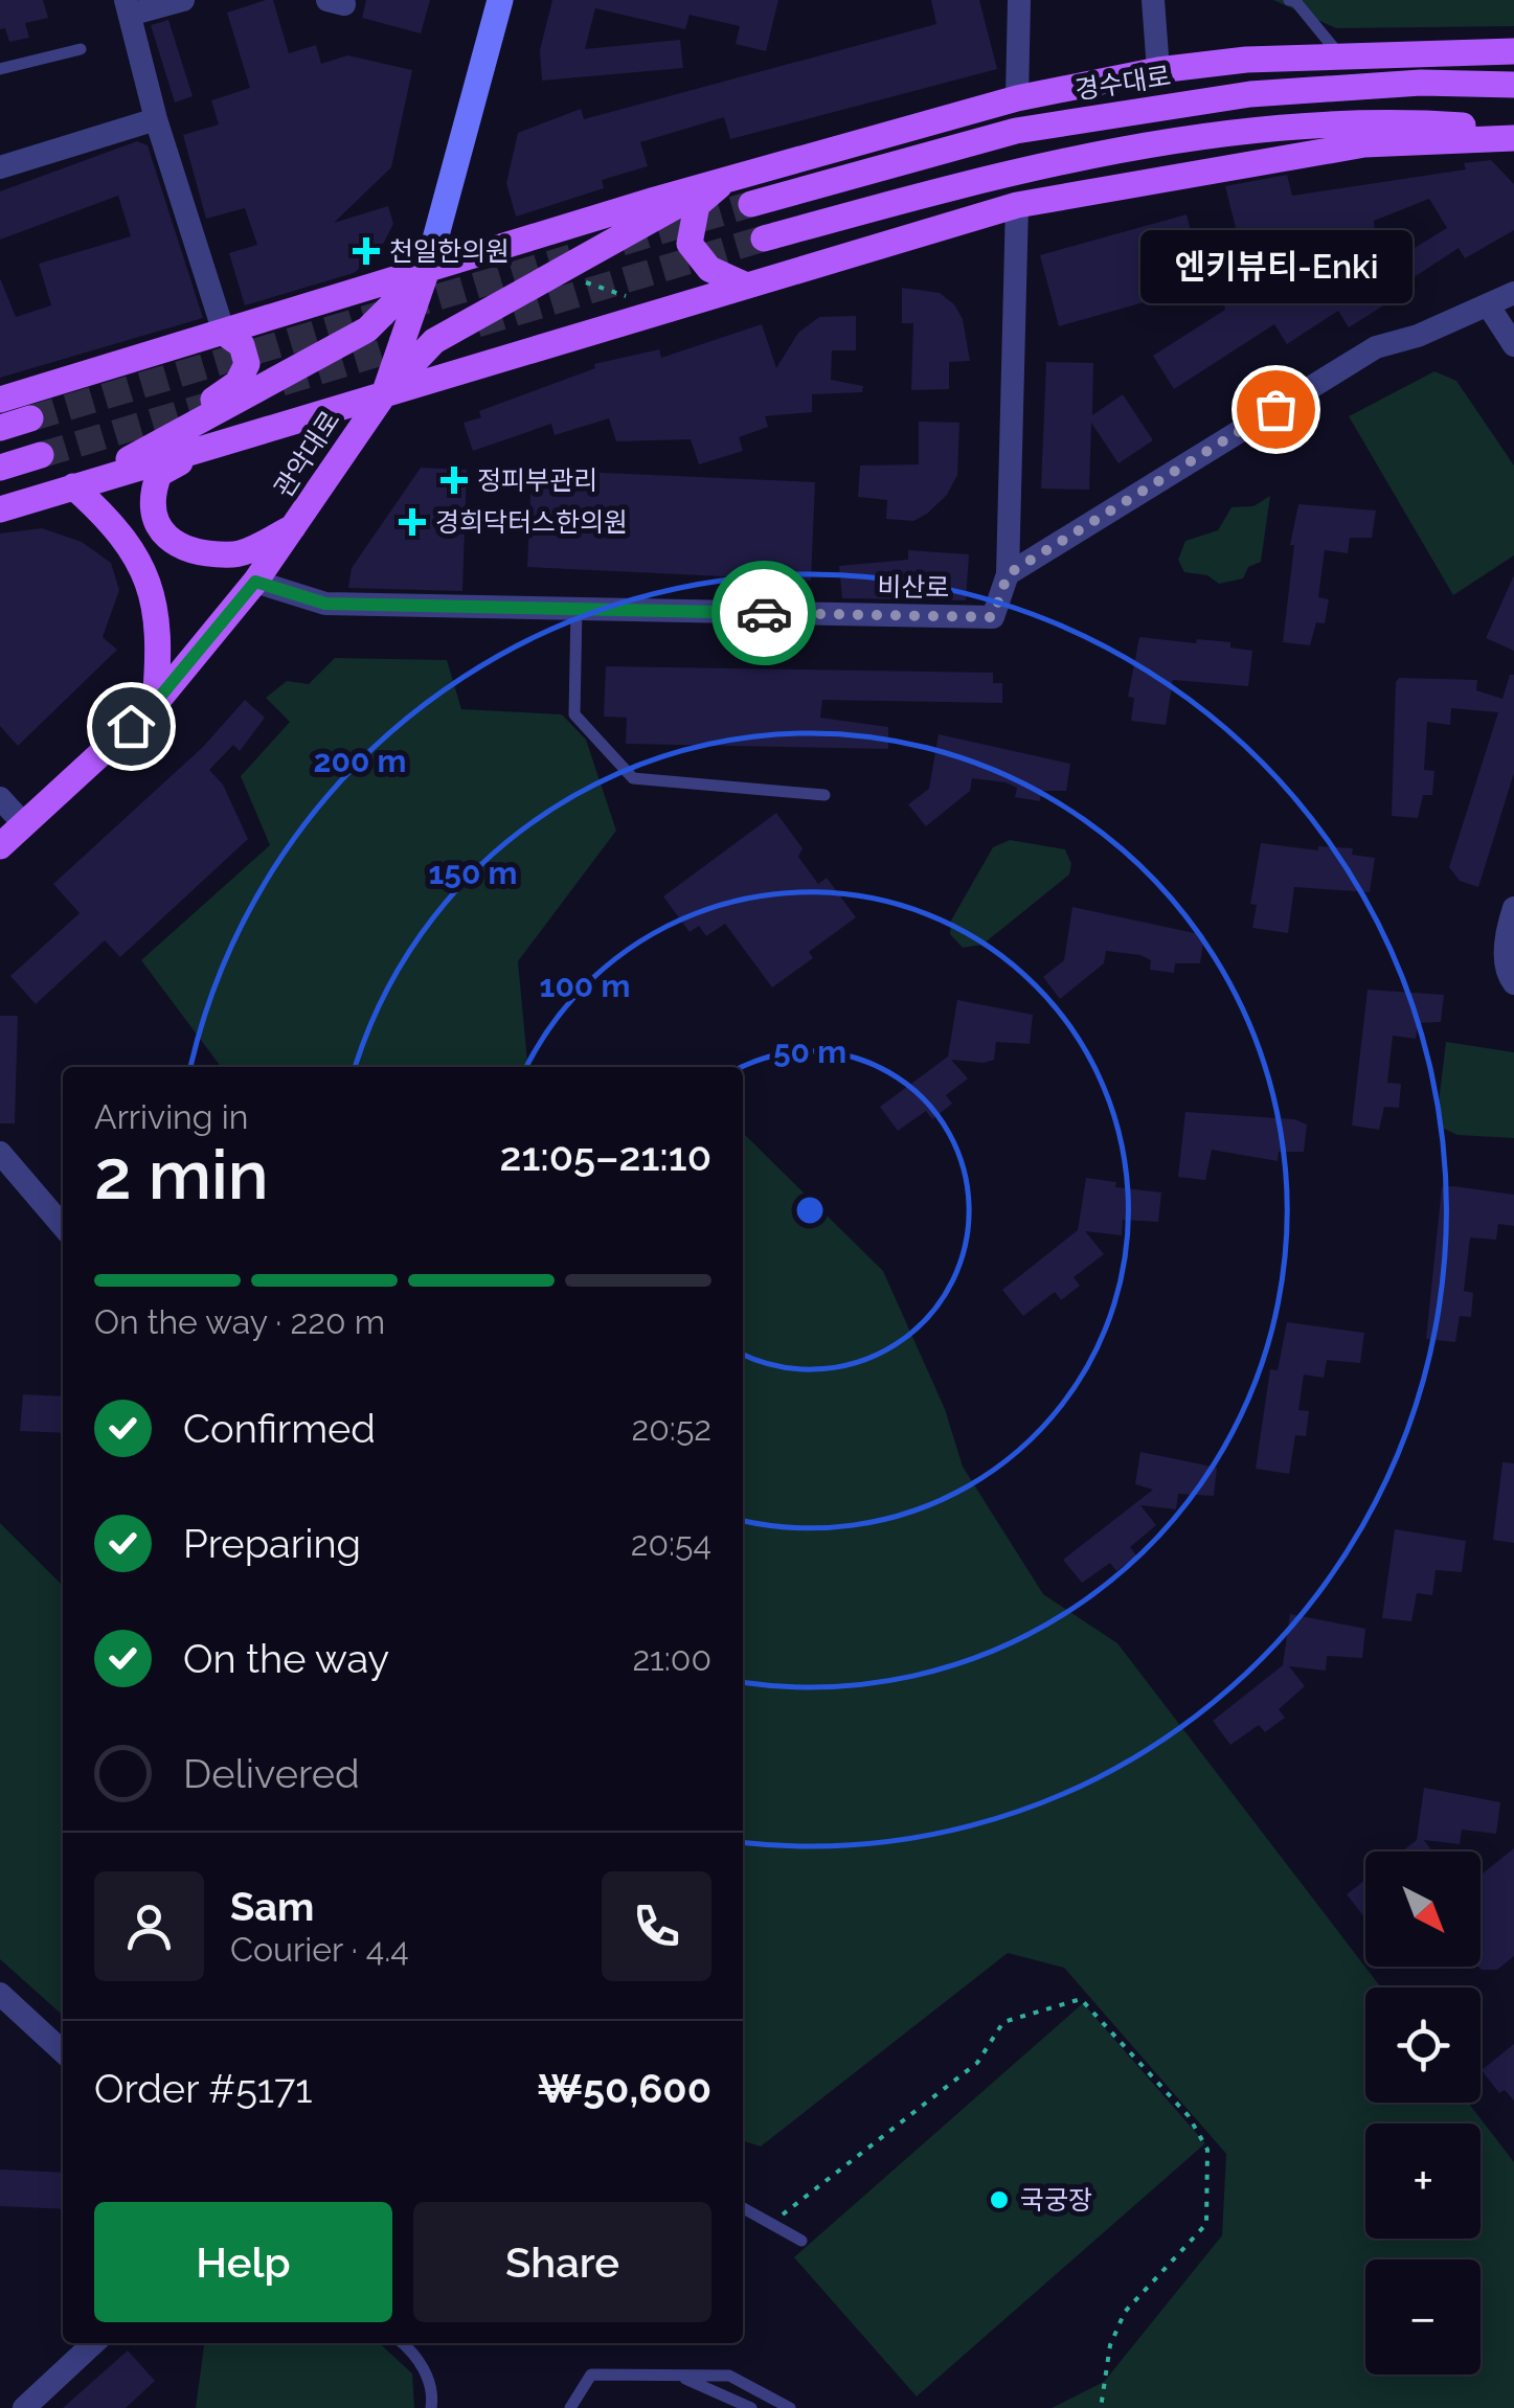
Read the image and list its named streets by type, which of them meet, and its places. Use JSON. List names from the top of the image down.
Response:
{
  "streets": {
    "main road": ["경수대로", "관악대로"],
    "street": ["비산로"]
  },
  "crossings": [
    ["관악대로", "비산로"]
  ],
  "places": {
    "health": ["천일한의원", "정피부관리", "경희닥터스한의원"],
    "other": ["엔키뷰티-Enki", "국궁장"]
  },
  "north": "bottom right",
  "page": {
    "bubble": "엔키뷰티-Enki",
    "heading": ["2 min", "Arriving in", "21:05–21:10"],
    "panel": [
      "Sam",
      "Courier · 4.4",
      "Order #5171",
      "₩50,600"
    ],
    "bar": "On the way · 220 m",
    "list": [
      ["Confirmed", "20:52"],
      ["Preparing", "20:54"],
      ["On the way", "21:00"],
      "Delivered"
    ],
    "map_buttons": ["+", "−"],
    "buttons": ["Help", "Share"]
  },
  "rings": [
    "200 m",
    "150 m",
    "100 m",
    "50 m"
  ]
}
